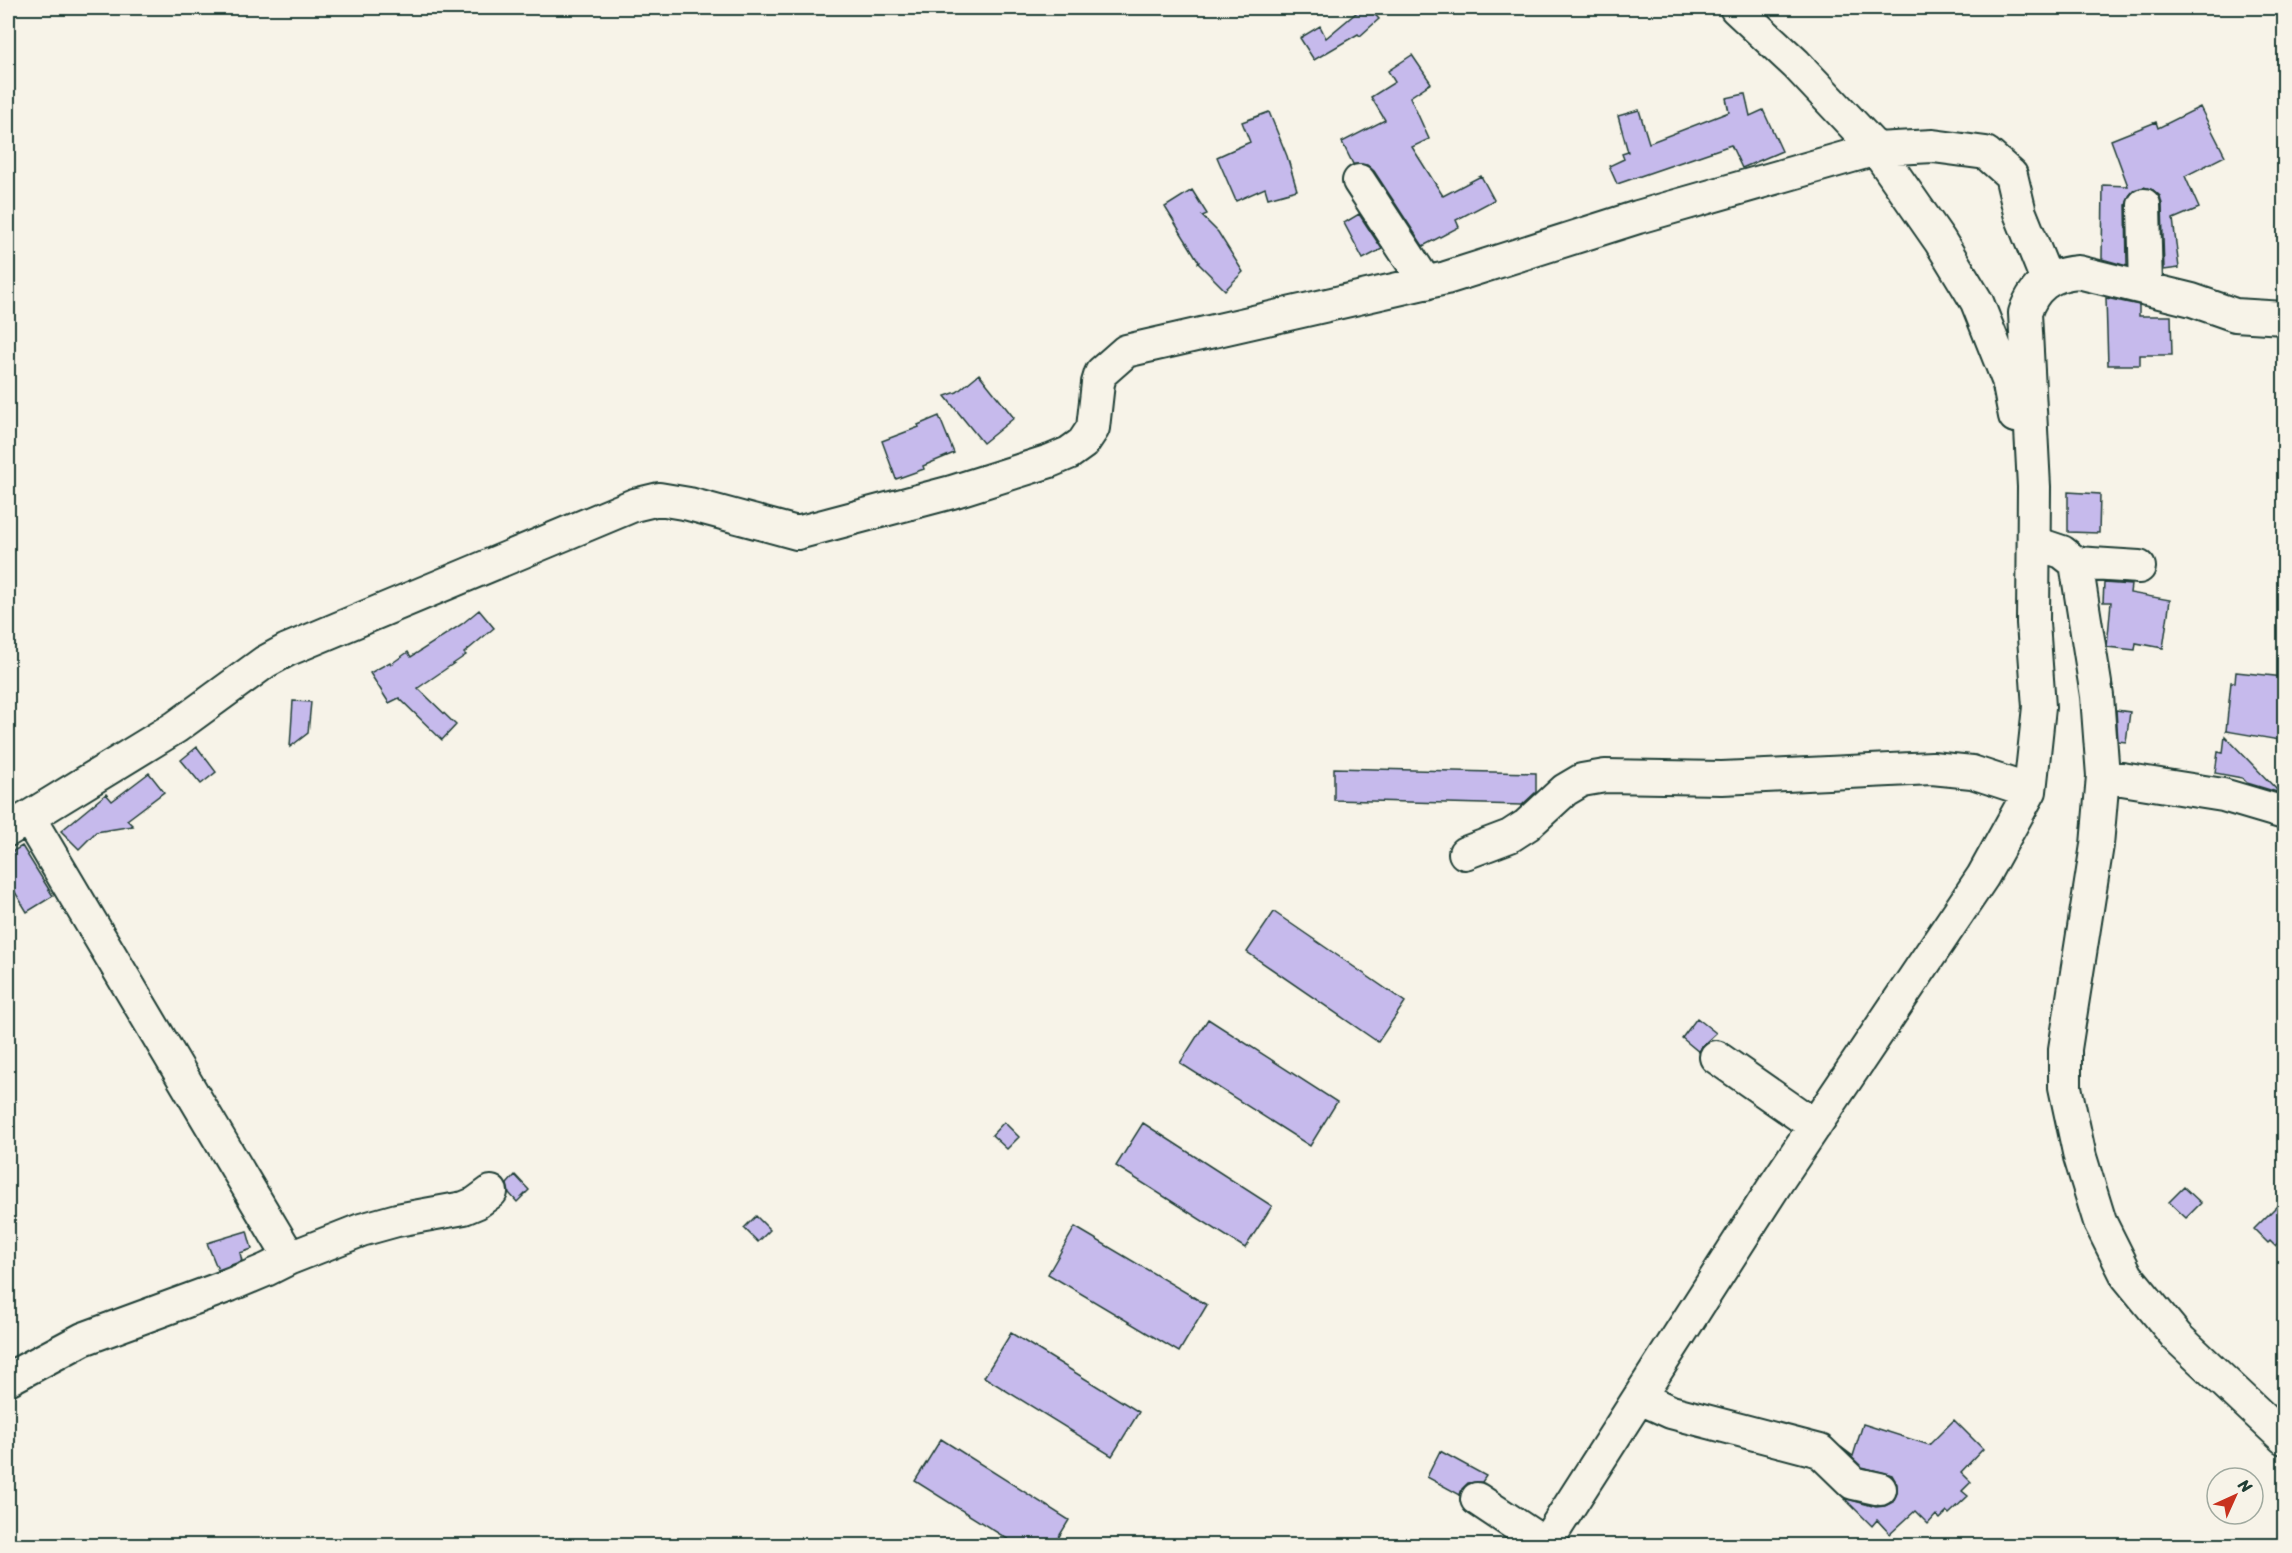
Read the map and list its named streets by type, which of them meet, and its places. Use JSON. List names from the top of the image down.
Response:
{
  "north": "top right"
}
